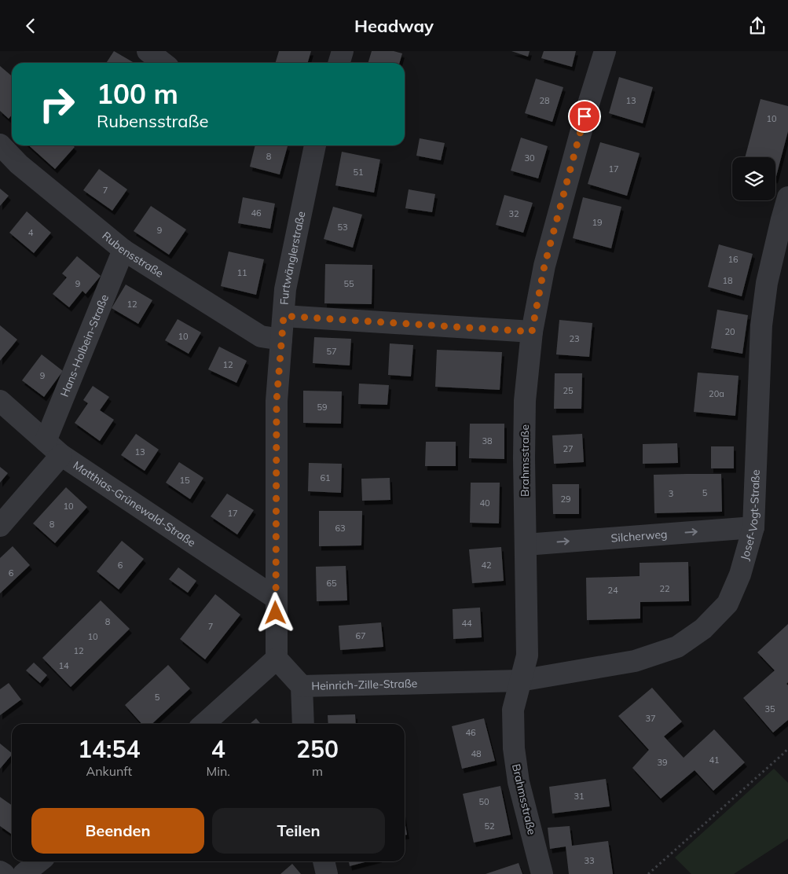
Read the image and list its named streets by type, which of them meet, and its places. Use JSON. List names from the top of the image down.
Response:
{
  "streets": {
    "street": [
      "Rubensstraße",
      "Furtwänglerstraße",
      "Hans-Holbein-Straße",
      "Brahmsstraße",
      "Matthias-Grünewald-Straße",
      "Josef-Vogt-Straße",
      "Silcherweg",
      "Heinrich-Zille-Straße"
    ]
  },
  "crossings": [
    ["Rubensstraße", "Furtwänglerstraße"],
    ["Rubensstraße", "Hans-Holbein-Straße"],
    ["Furtwänglerstraße", "Matthias-Grünewald-Straße"],
    ["Furtwänglerstraße", "Heinrich-Zille-Straße"],
    ["Hans-Holbein-Straße", "Matthias-Grünewald-Straße"],
    ["Brahmsstraße", "Josef-Vogt-Straße"],
    ["Brahmsstraße", "Silcherweg"],
    ["Brahmsstraße", "Heinrich-Zille-Straße"],
    ["Josef-Vogt-Straße", "Silcherweg"],
    ["Josef-Vogt-Straße", "Heinrich-Zille-Straße"]
  ],
  "one_way": ["Silcherweg"],
  "house_numbers": [
    "28",
    "13",
    "10",
    "8",
    "30",
    "17",
    "51",
    "7",
    "46",
    "32",
    "19",
    "53",
    "9",
    "4",
    "16",
    "11",
    "18",
    "9",
    "55",
    "12",
    "20",
    "10",
    "23",
    "57",
    "12",
    "9",
    "25",
    "20a",
    "59",
    "38",
    "27",
    "13",
    "61",
    "15",
    "5",
    "3",
    "29",
    "40",
    "10",
    "17",
    "8",
    "63",
    "6",
    "42",
    "6",
    "65",
    "22",
    "24",
    "8",
    "44",
    "7",
    "67",
    "10",
    "12",
    "14",
    "5",
    "35",
    "37",
    "46",
    "48",
    "41",
    "39",
    "31",
    "50",
    "52",
    "33"
  ],
  "page": {
    "header": "Headway",
    "turn": ["100 m", "Rubensstraße"],
    "eta": [
      "14:54",
      "Ankunft",
      "4",
      "Min.",
      "250",
      "m"
    ],
    "buttons": ["Beenden", "Teilen"]
  }
}
